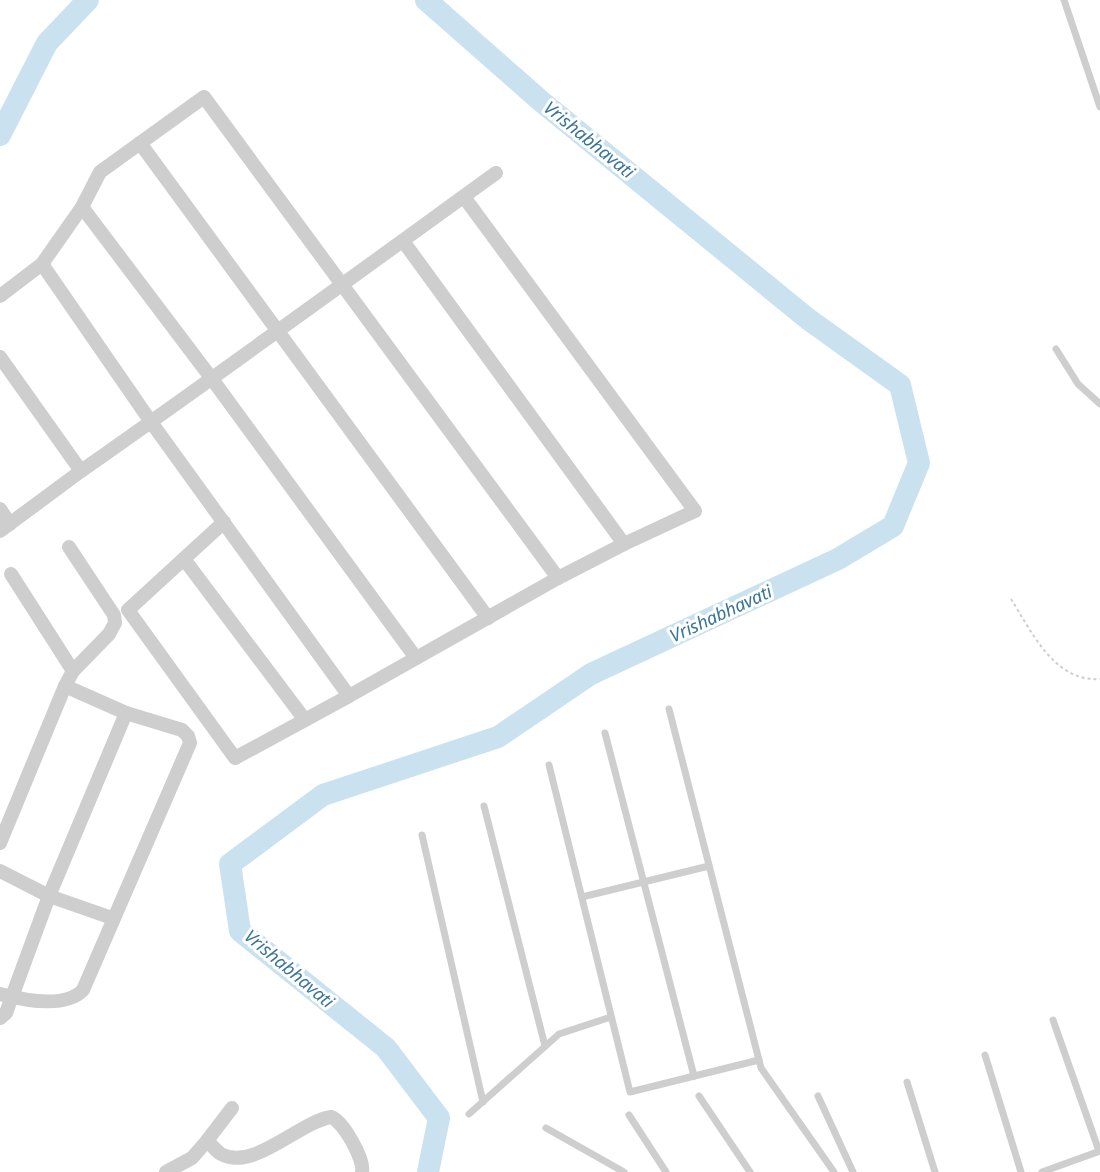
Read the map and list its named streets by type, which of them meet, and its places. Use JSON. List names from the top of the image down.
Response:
{
  "water": ["Vrishabhavati"]
}
